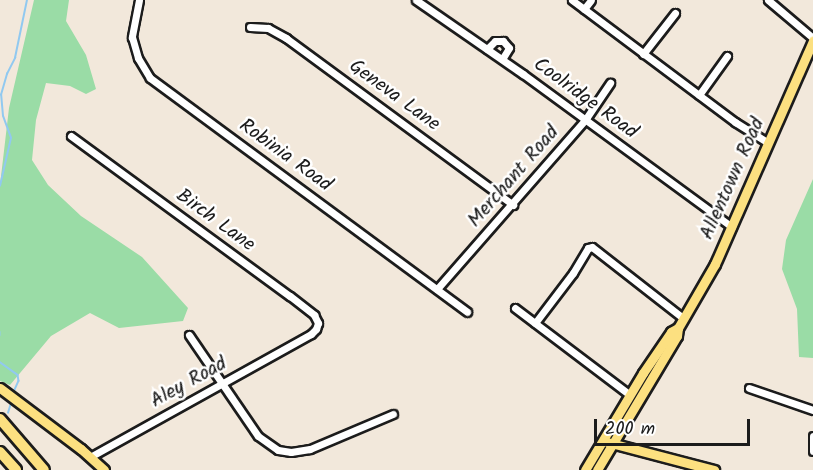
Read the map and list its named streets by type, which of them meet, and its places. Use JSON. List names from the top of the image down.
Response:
{
  "streets": {
    "main road": ["Allentown Road"],
    "street": [
      "Geneva Lane",
      "Coolridge Road",
      "Robinia Road",
      "Merchant Road",
      "Birch Lane",
      "Aley Road"
    ]
  },
  "crossings": [
    ["Geneva Lane", "Merchant Road"],
    ["Coolridge Road", "Merchant Road"],
    ["Coolridge Road", "Allentown Road"],
    ["Robinia Road", "Merchant Road"],
    ["Birch Lane", "Aley Road"]
  ],
  "scale_bar": "200 m"
}
